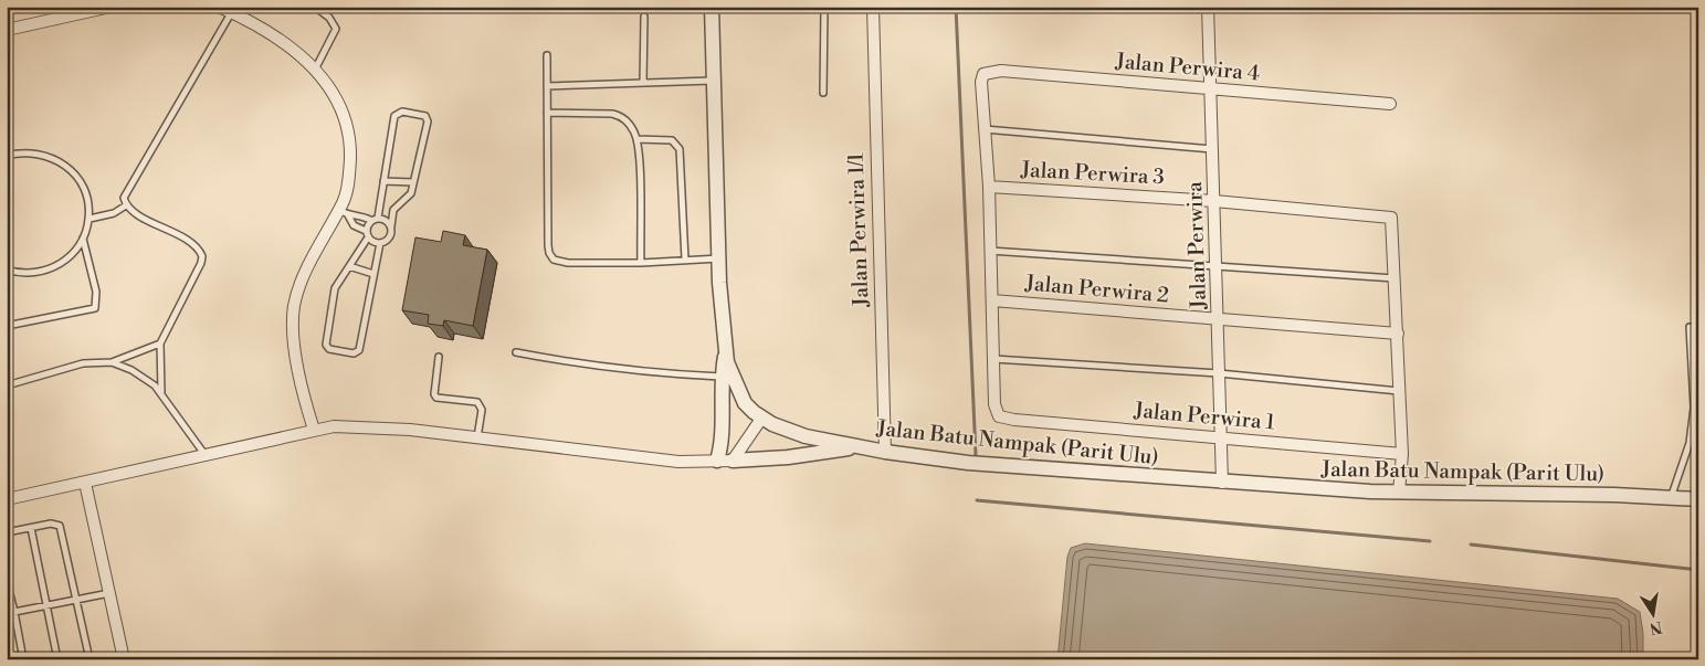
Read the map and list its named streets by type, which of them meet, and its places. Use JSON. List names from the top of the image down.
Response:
{
  "streets": {
    "street": [
      "Jalan Perwira 4",
      "Jalan Perwira 3",
      "Jalan Perwira 1/1",
      "Jalan Perwira",
      "Jalan Perwira 2",
      "Jalan Perwira 1",
      "Jalan Batu Nampak (Parit Ulu)"
    ]
  },
  "crossings": [
    ["Jalan Perwira 4", "Jalan Perwira"],
    ["Jalan Perwira 3", "Jalan Perwira"],
    ["Jalan Perwira 1/1", "Jalan Batu Nampak (Parit Ulu)"],
    ["Jalan Perwira", "Jalan Perwira 2"],
    ["Jalan Perwira", "Jalan Perwira 1"],
    ["Jalan Perwira", "Jalan Batu Nampak (Parit Ulu)"]
  ],
  "north": "bottom"
}
